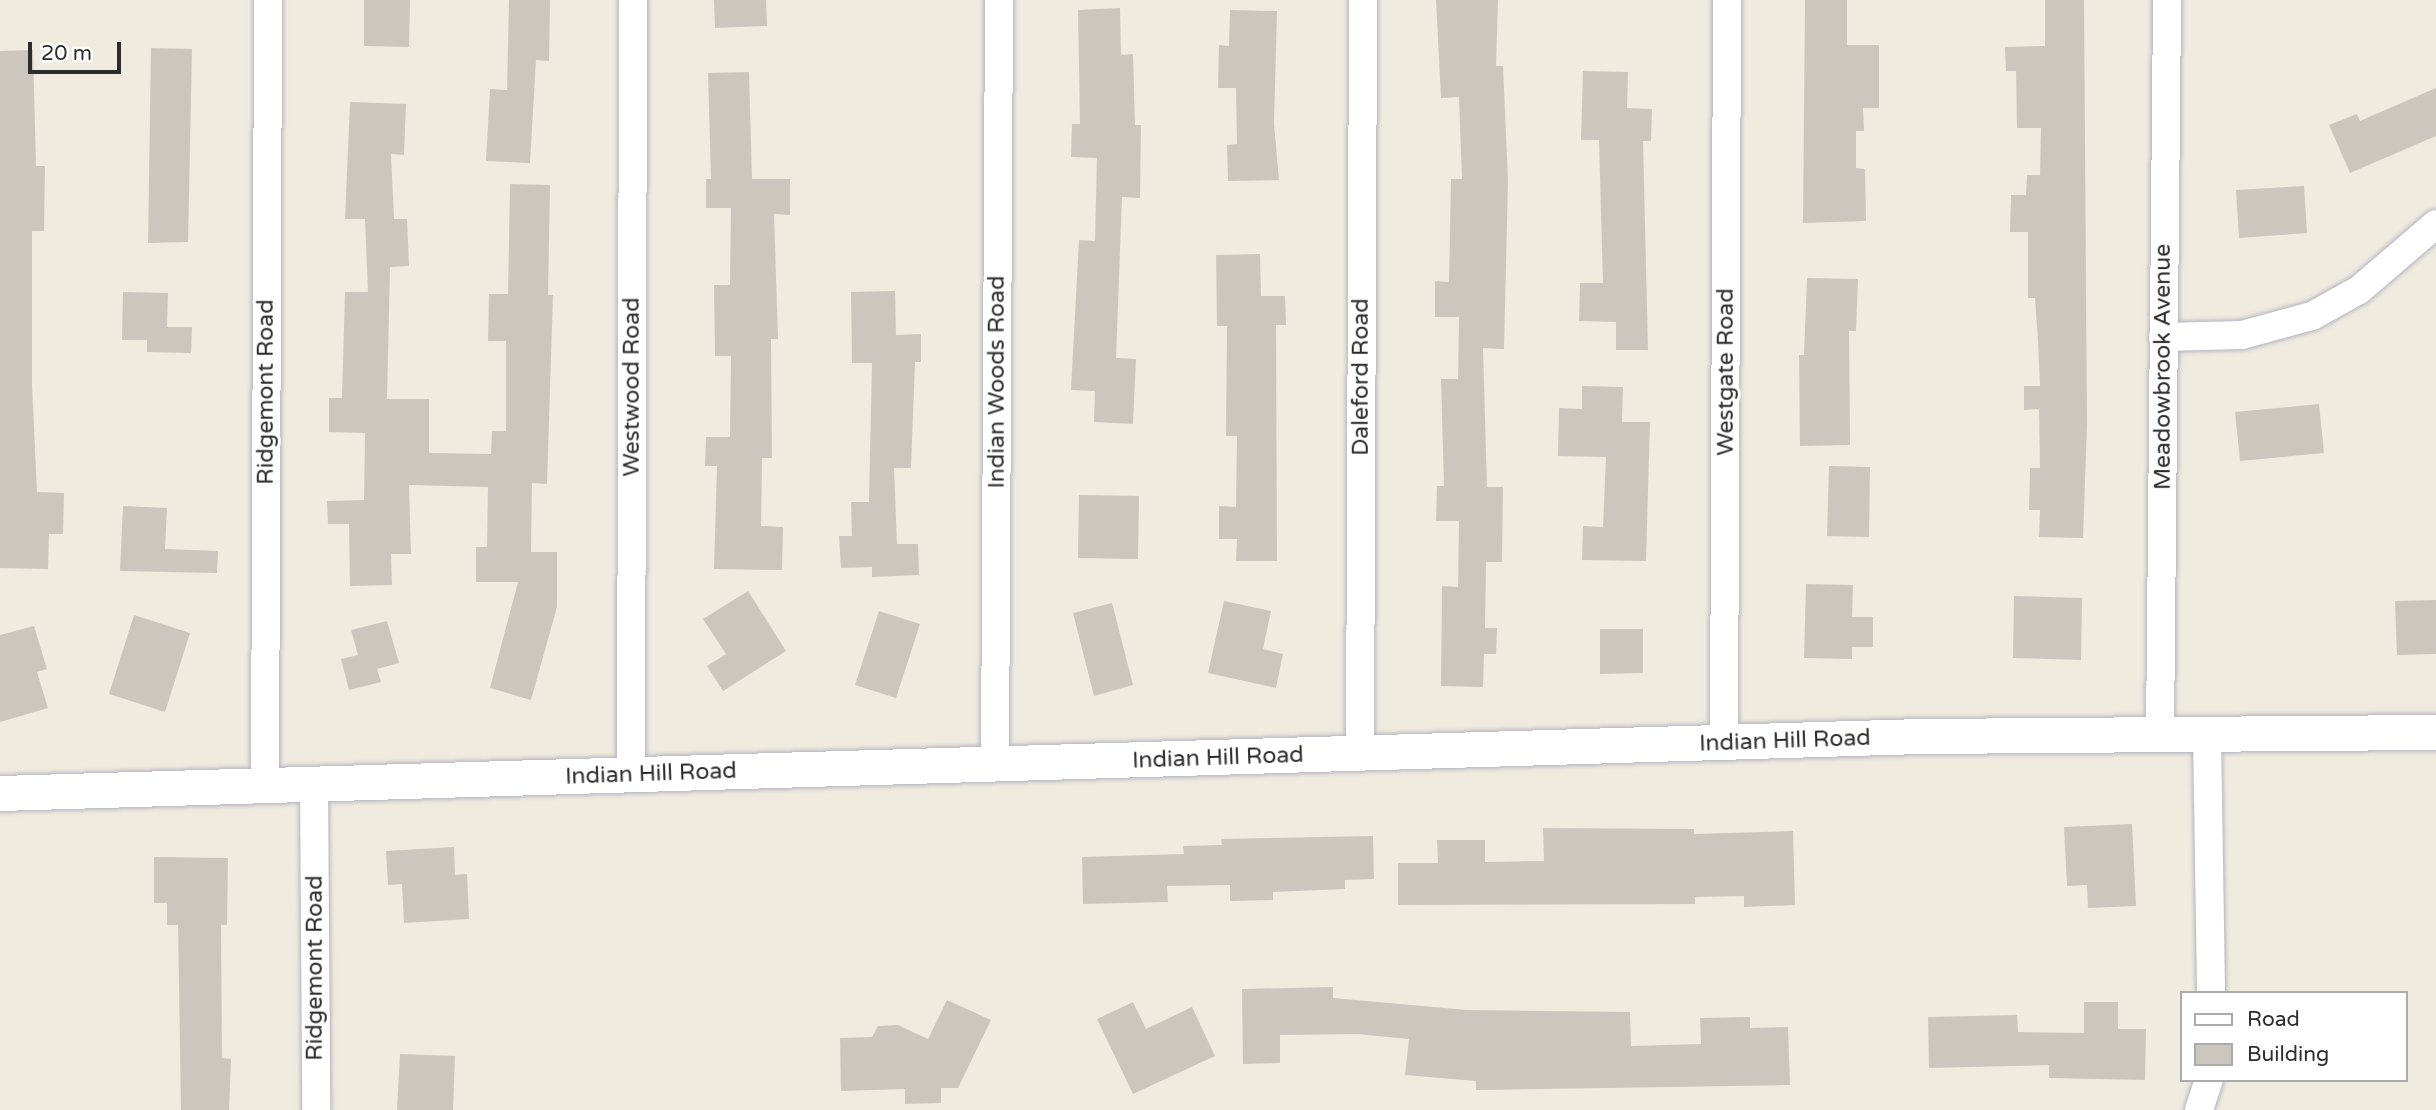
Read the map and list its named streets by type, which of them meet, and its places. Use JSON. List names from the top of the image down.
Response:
{
  "streets": {
    "street": [
      "Meadowbrook Avenue",
      "Westgate Road",
      "Daleford Road",
      "Indian Woods Road",
      "Westwood Road",
      "Ridgemont Road",
      "Indian Hill Road"
    ]
  },
  "crossings": [
    ["Meadowbrook Avenue", "Indian Hill Road"],
    ["Westgate Road", "Indian Hill Road"],
    ["Daleford Road", "Indian Hill Road"],
    ["Indian Woods Road", "Indian Hill Road"],
    ["Westwood Road", "Indian Hill Road"],
    ["Ridgemont Road", "Indian Hill Road"]
  ],
  "legend": ["Road", "Building"],
  "scale_bar": "20 m"
}
